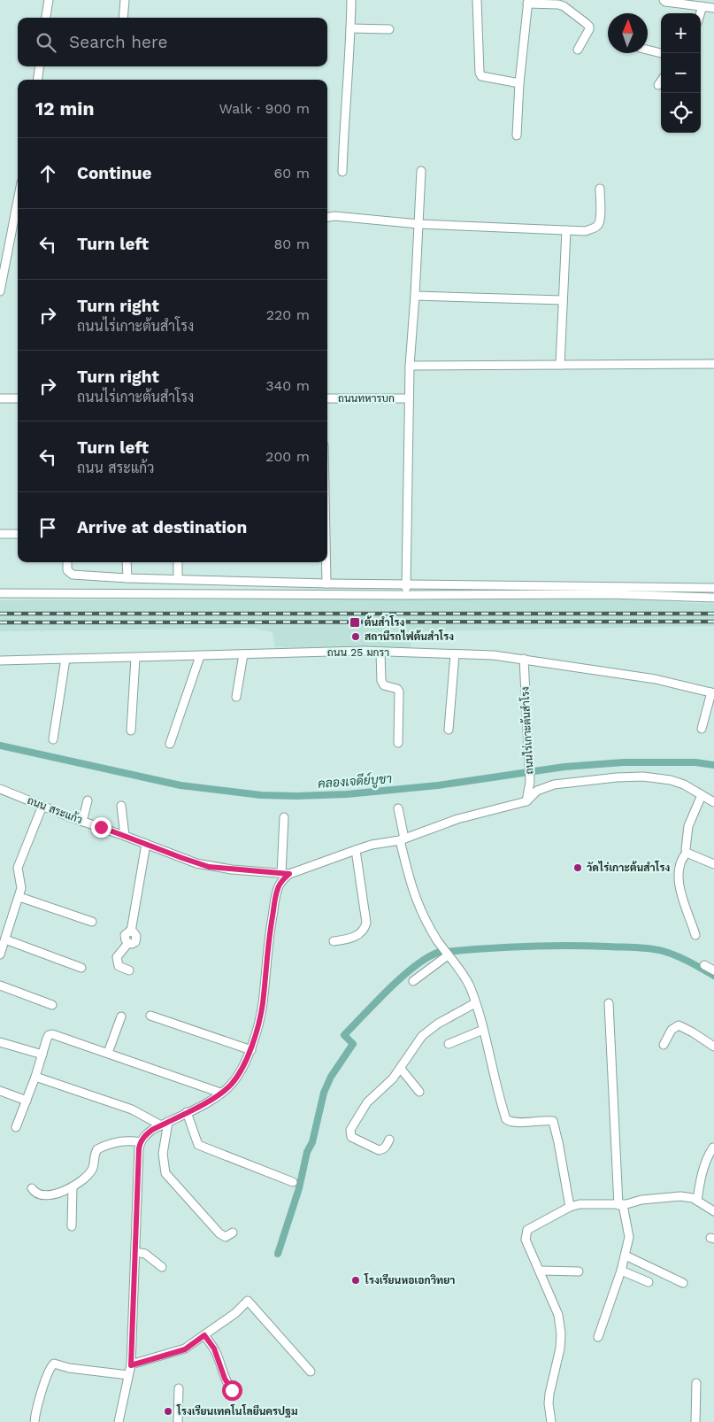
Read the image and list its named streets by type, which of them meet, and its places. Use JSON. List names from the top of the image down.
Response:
{
  "streets": {
    "street": [
      "ถนนทหารบก",
      "ถนน 25 มกรา",
      "ถนนไร่เกาะต้นสำโรง",
      "ถนน สระแก้ว"
    ]
  },
  "crossings": [
    ["ถนน 25 มกรา", "ถนนไร่เกาะต้นสำโรง"]
  ],
  "water": ["คลองเจดีย์บูชา"],
  "places": {
    "transit": ["ต้นสำโรง"],
    "other": [
      "สถานีรถไฟต้นสำโรง",
      "วัดไร่เกาะต้นสำโรง",
      "โรงเรียนหอเอกวิทยา",
      "โรงเรียนเทคโนโลยีนครปฐม"
    ]
  },
  "north": "top",
  "page": {
    "map_buttons": ["+", "−"],
    "search": "Search here",
    "heading": ["12 min", "Walk · 900 m"],
    "list": [
      ["Continue", "60 m"],
      ["Turn left", "80 m"],
      ["Turn right", "ถนนไร่เกาะต้นสำโรง", "220 m"],
      ["Turn right", "ถนนไร่เกาะต้นสำโรง", "340 m"],
      ["Turn left", "ถนน สระแก้ว", "200 m"],
      "Arrive at destination"
    ]
  }
}
